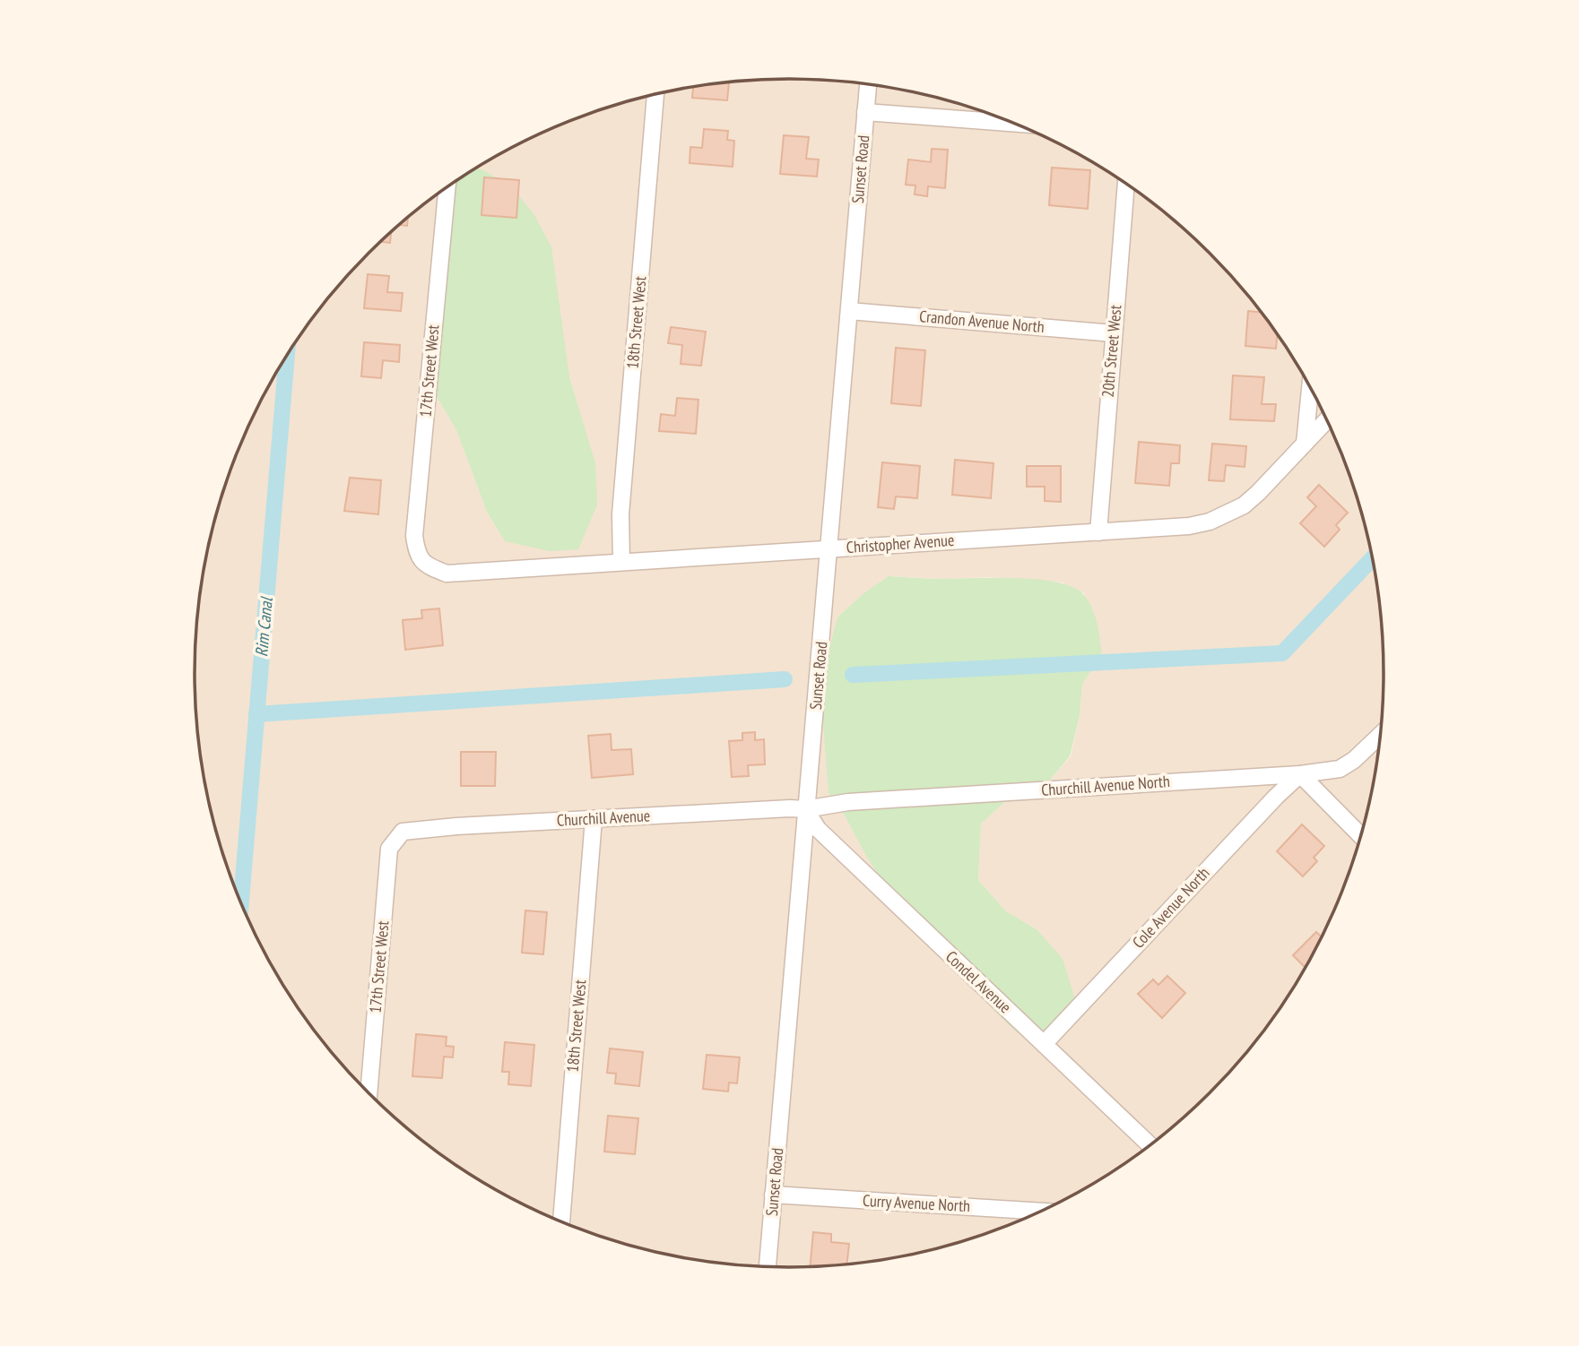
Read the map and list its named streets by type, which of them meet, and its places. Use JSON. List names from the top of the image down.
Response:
{
  "streets": {
    "street": [
      "Sunset Road",
      "Crandon Avenue North",
      "18th Street West",
      "20th Street West",
      "17th Street West",
      "Christopher Avenue",
      "Churchill Avenue North",
      "Churchill Avenue",
      "Cole Avenue North",
      "Condel Avenue",
      "Curry Avenue North"
    ]
  },
  "crossings": [
    ["Sunset Road", "Crandon Avenue North"],
    ["Sunset Road", "Christopher Avenue"],
    ["Sunset Road", "Churchill Avenue North"],
    ["Sunset Road", "Churchill Avenue"],
    ["Sunset Road", "Condel Avenue"],
    ["Sunset Road", "Curry Avenue North"],
    ["Crandon Avenue North", "20th Street West"],
    ["18th Street West", "Christopher Avenue"],
    ["18th Street West", "Churchill Avenue"],
    ["20th Street West", "Christopher Avenue"],
    ["17th Street West", "Christopher Avenue"],
    ["17th Street West", "Churchill Avenue"],
    ["Churchill Avenue North", "Churchill Avenue"],
    ["Churchill Avenue North", "Cole Avenue North"],
    ["Churchill Avenue North", "Condel Avenue"],
    ["Churchill Avenue", "Condel Avenue"],
    ["Cole Avenue North", "Condel Avenue"]
  ],
  "water": ["Rim Canal"]
}
